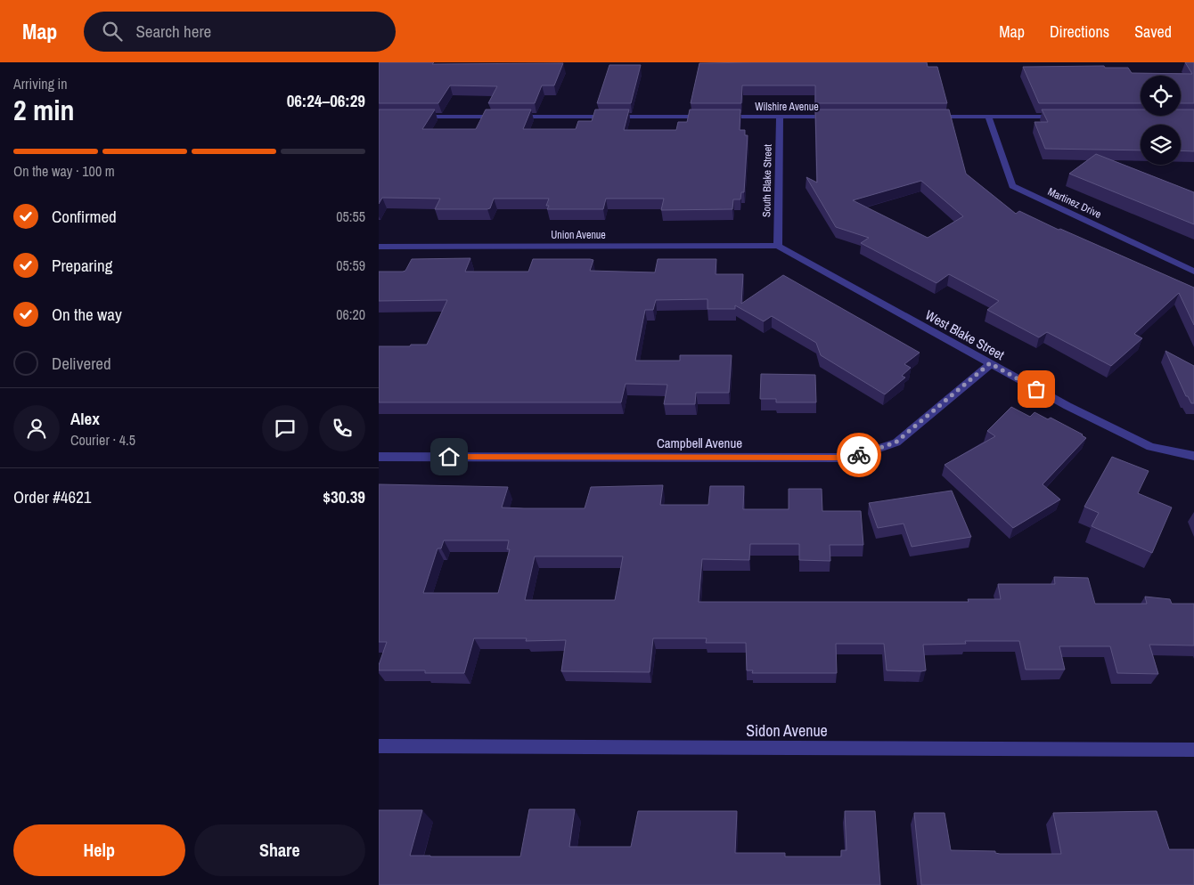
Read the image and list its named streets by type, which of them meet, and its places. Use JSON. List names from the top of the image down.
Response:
{
  "streets": {
    "street": [
      "Wilshire Avenue",
      "South Blake Street",
      "Martinez Drive",
      "Union Avenue",
      "West Blake Street",
      "Campbell Avenue",
      "Sidon Avenue"
    ]
  },
  "crossings": [
    ["Wilshire Avenue", "South Blake Street"],
    ["South Blake Street", "Union Avenue"],
    ["South Blake Street", "West Blake Street"],
    ["Union Avenue", "West Blake Street"],
    ["West Blake Street", "Campbell Avenue"]
  ],
  "page": {
    "header": "Map",
    "search": "Search here",
    "nav": ["Map", "Directions", "Saved"],
    "heading": ["2 min", "Arriving in", "06:24–06:29"],
    "panel": [
      "Alex",
      "Courier · 4.5",
      "Order #4621",
      "$30.39"
    ],
    "bar": "On the way · 100 m",
    "list": [
      ["Confirmed", "05:55"],
      ["Preparing", "05:59"],
      ["On the way", "06:20"],
      "Delivered"
    ],
    "buttons": ["Help", "Share"]
  }
}
